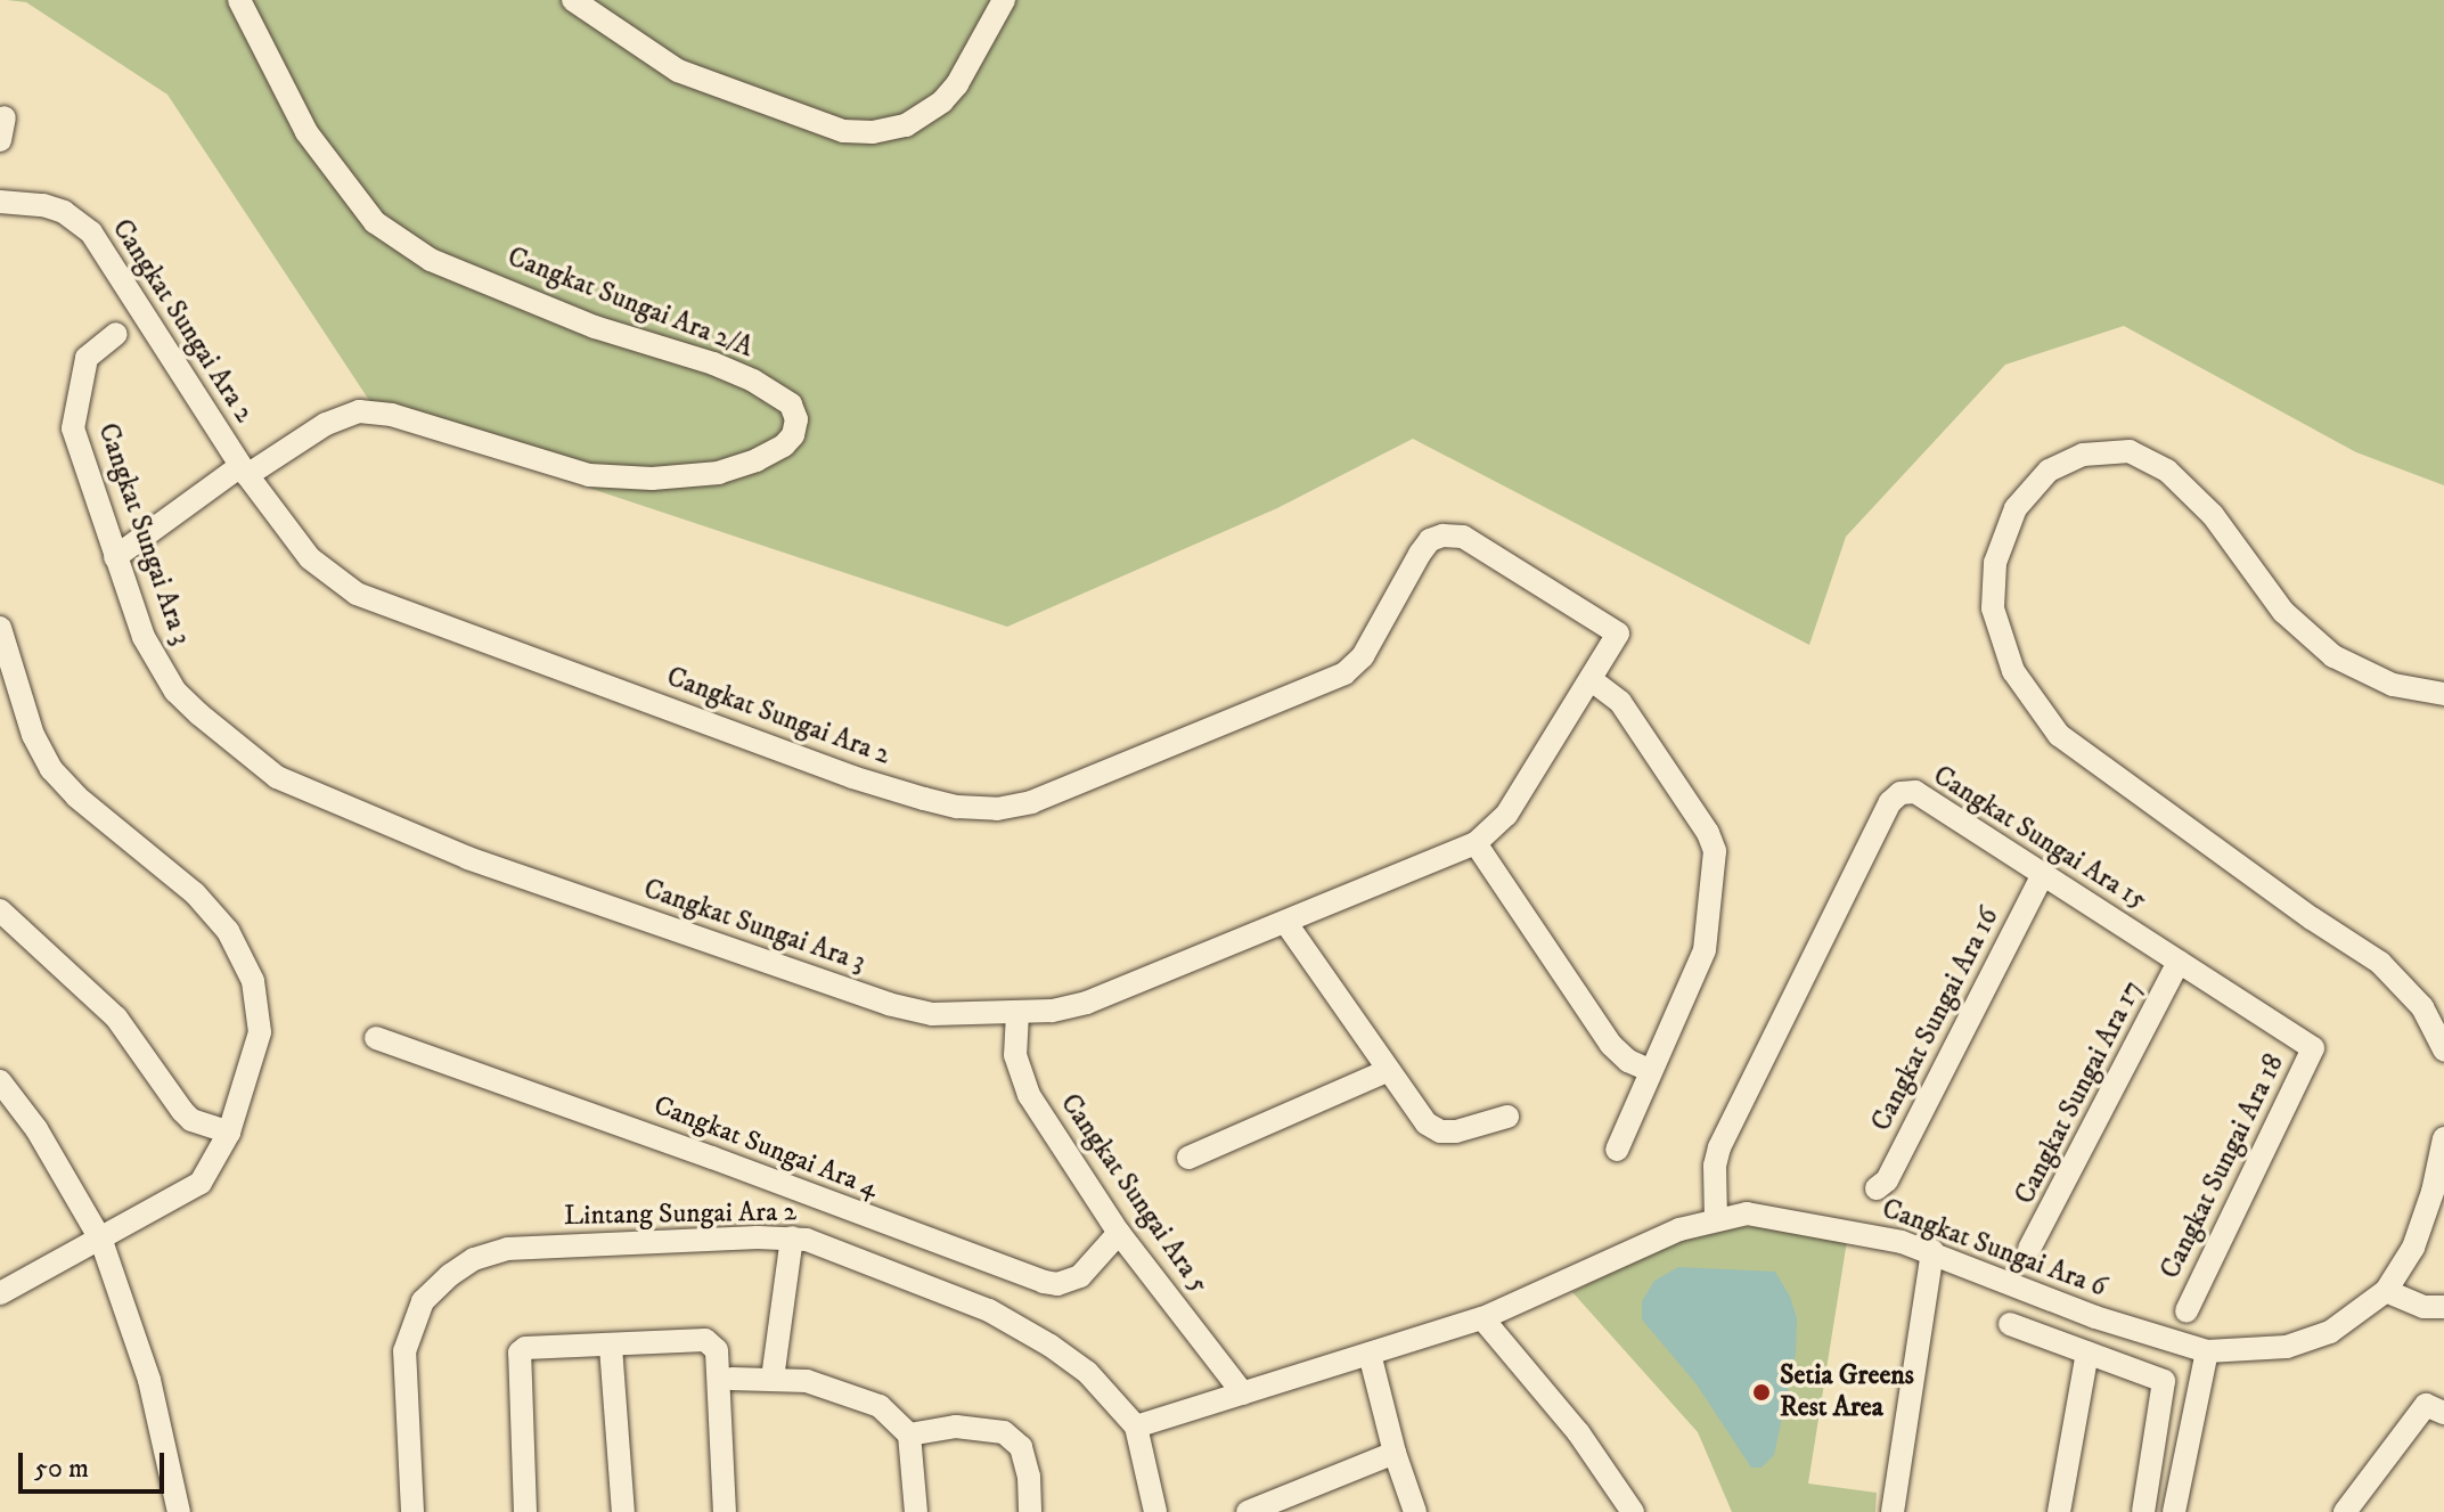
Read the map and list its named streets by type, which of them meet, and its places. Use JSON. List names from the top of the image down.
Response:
{
  "streets": {
    "street": [
      "Cangkat Sungai Ara 2/A",
      "Cangkat Sungai Ara 2",
      "Cangkat Sungai Ara 3",
      "Cangkat Sungai Ara 15",
      "Cangkat Sungai Ara 16",
      "Cangkat Sungai Ara 17",
      "Cangkat Sungai Ara 4",
      "Cangkat Sungai Ara 18",
      "Cangkat Sungai Ara 5",
      "Lintang Sungai Ara 2",
      "Cangkat Sungai Ara 6"
    ]
  },
  "crossings": [
    ["Cangkat Sungai Ara 2/A", "Cangkat Sungai Ara 2"],
    ["Cangkat Sungai Ara 2/A", "Cangkat Sungai Ara 3"],
    ["Cangkat Sungai Ara 2", "Cangkat Sungai Ara 3"],
    ["Cangkat Sungai Ara 3", "Cangkat Sungai Ara 5"],
    ["Cangkat Sungai Ara 15", "Cangkat Sungai Ara 16"],
    ["Cangkat Sungai Ara 15", "Cangkat Sungai Ara 17"],
    ["Cangkat Sungai Ara 15", "Cangkat Sungai Ara 18"],
    ["Cangkat Sungai Ara 15", "Cangkat Sungai Ara 6"],
    ["Cangkat Sungai Ara 4", "Cangkat Sungai Ara 5"],
    ["Cangkat Sungai Ara 5", "Cangkat Sungai Ara 6"],
    ["Lintang Sungai Ara 2", "Cangkat Sungai Ara 6"]
  ],
  "places": ["Setia Greens Rest Area"],
  "scale_bar": "50 m"
}
